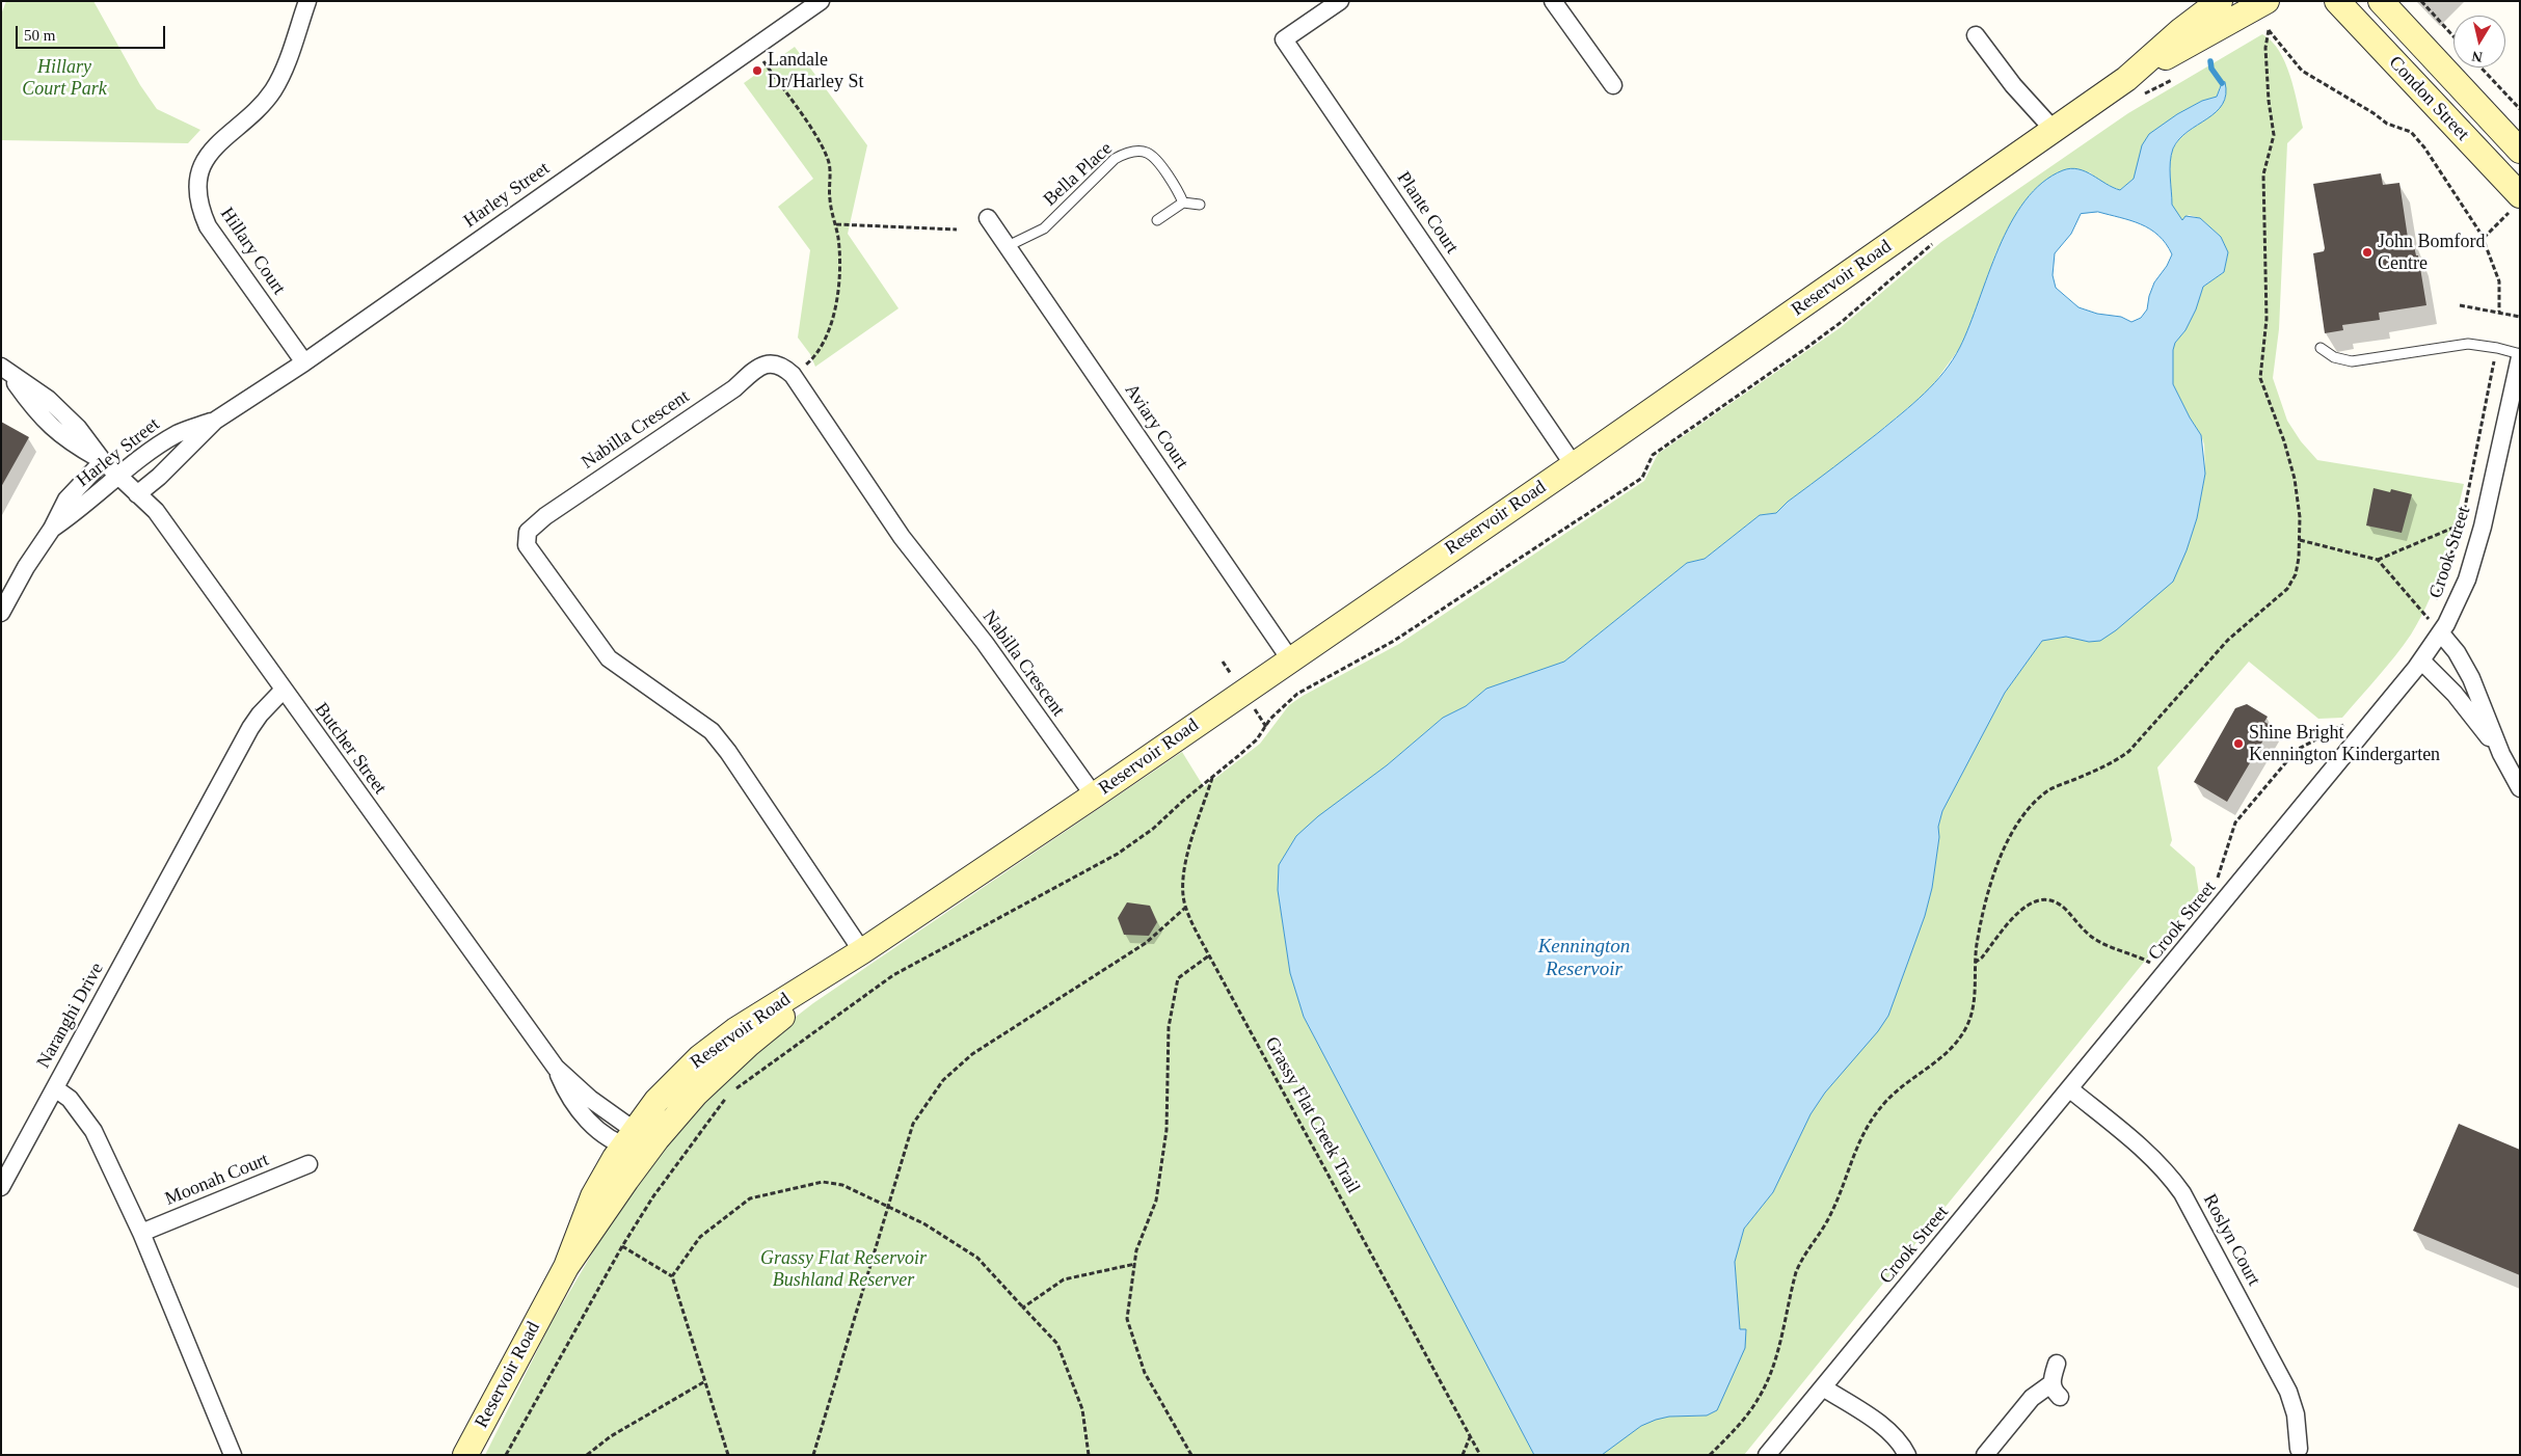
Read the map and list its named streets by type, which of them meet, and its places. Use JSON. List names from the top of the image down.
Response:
{
  "streets": {
    "main road": ["Condon Street", "Reservoir Road"],
    "street": [
      "Harley Street",
      "Plante Court",
      "Hillary Court",
      "Aviary Court",
      "Nabilla Crescent",
      "Crook Street",
      "Butcher Street",
      "Naranghi Drive",
      "Moonah Court",
      "Roslyn Court"
    ],
    "lane": ["Bella Place"],
    "path": ["Grassy Flat Creek Trail"]
  },
  "crossings": [
    ["Bella Place", "Aviary Court"],
    ["Harley Street", "Hillary Court"],
    ["Harley Street", "Butcher Street"],
    ["Plante Court", "Reservoir Road"],
    ["Reservoir Road", "Aviary Court"],
    ["Reservoir Road", "Nabilla Crescent"],
    ["Reservoir Road", "Butcher Street"],
    ["Crook Street", "Roslyn Court"],
    ["Butcher Street", "Naranghi Drive"],
    ["Naranghi Drive", "Moonah Court"]
  ],
  "water": ["Kennington Reservoir"],
  "parks": ["Hillary Court Park", "Grassy Flat Reservoir Bushland Reserver"],
  "places": ["Landale Dr/Harley St", "John Bomford Centre", "Shine Bright Kennington Kindergarten"],
  "scale_bar": "50 m",
  "north": "bottom"
}
